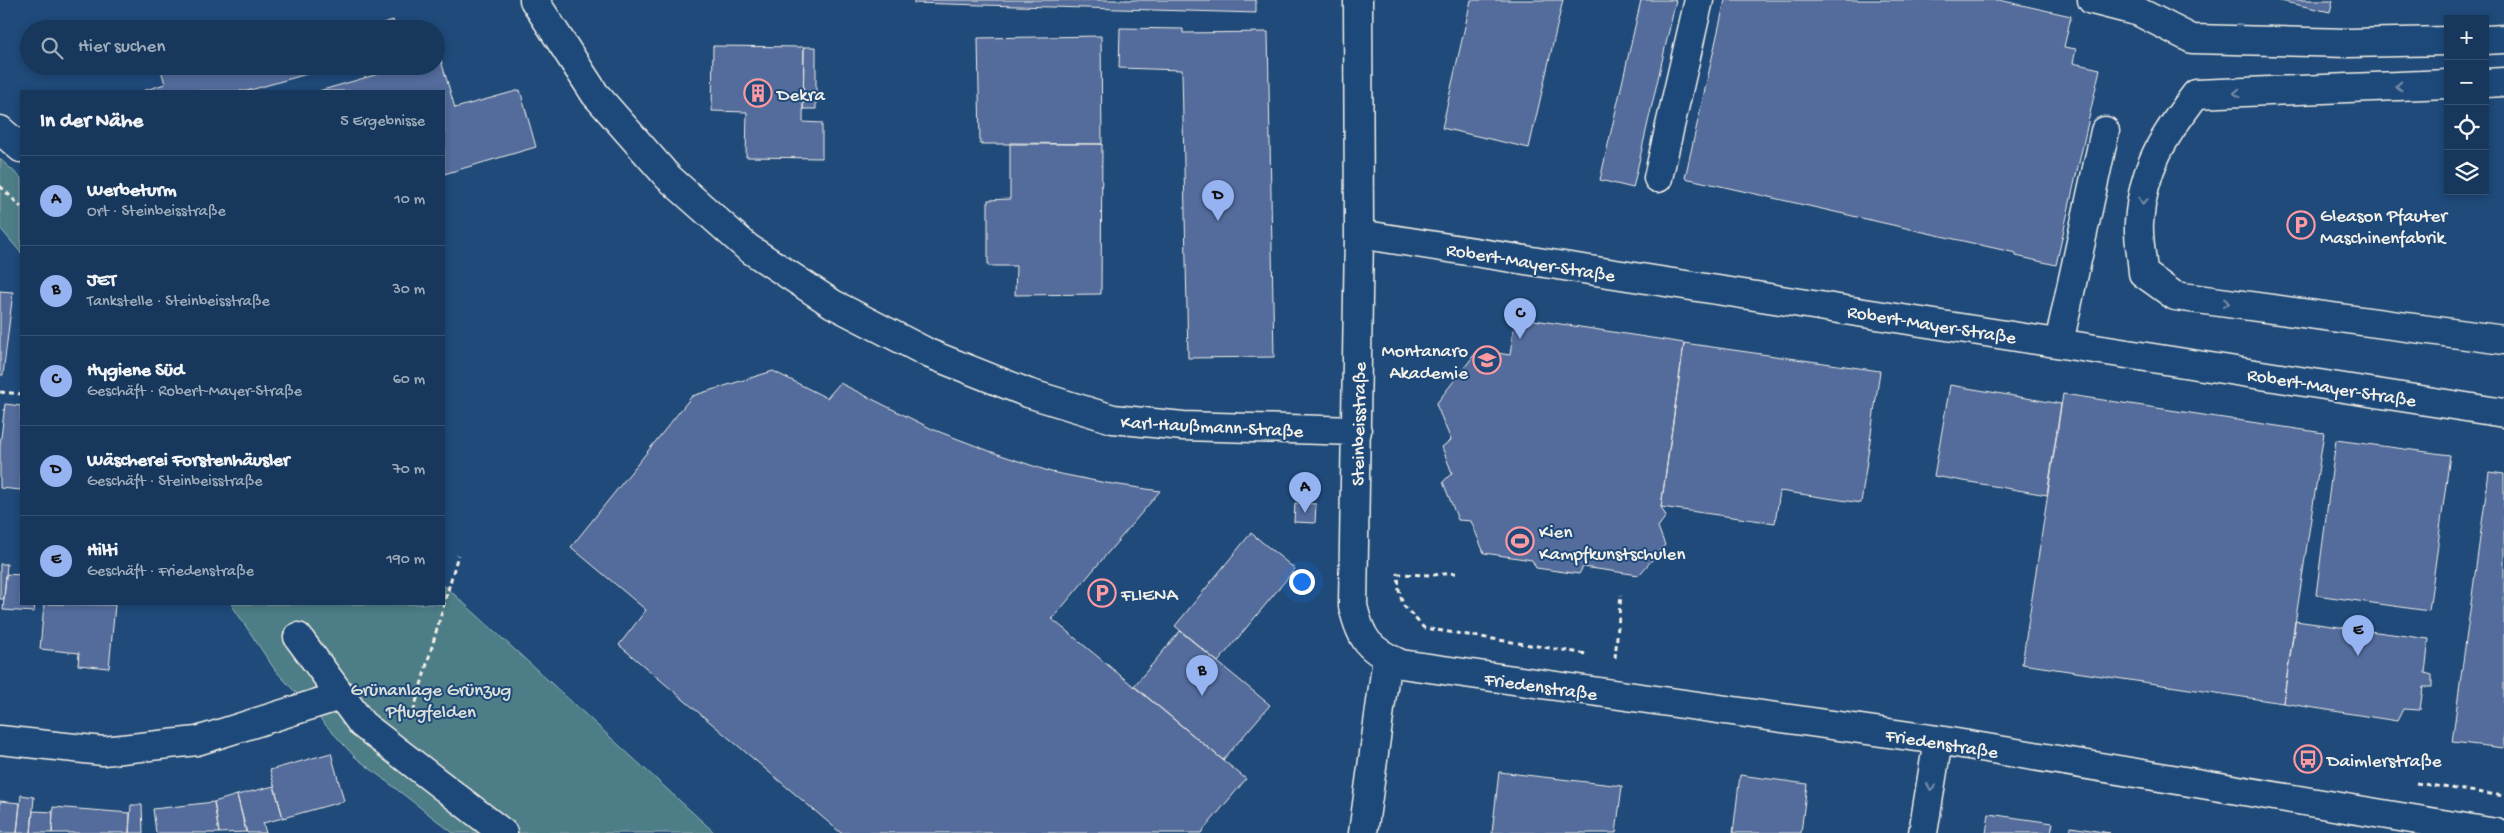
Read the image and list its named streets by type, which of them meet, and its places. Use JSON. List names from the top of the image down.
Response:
{
  "streets": {
    "street": [
      "Robert-Mayer-Straße",
      "Steinbeisstraße",
      "Karl-Haußmann-Straße",
      "Friedenstraße"
    ]
  },
  "crossings": [
    ["Robert-Mayer-Straße", "Steinbeisstraße"],
    ["Steinbeisstraße", "Karl-Haußmann-Straße"],
    ["Steinbeisstraße", "Friedenstraße"]
  ],
  "parks": ["Grünanlage Grünzug Pflugfelden"],
  "places": {
    "building": ["Dekra"],
    "parking": ["Gleason Pfauter Maschinenfabrik", "FLIENA"],
    "school or university": ["Montanaro Akademie"],
    "sports": ["Kien Kampfkunstschulen"],
    "bus stop": ["Daimlerstraße"]
  },
  "page": {
    "map_buttons": ["+", "−"],
    "search": "Hier suchen",
    "heading": ["In der Nähe", "5 Ergebnisse"],
    "list": [
      {
        "mark": "A",
        "name": "Werbeturm",
        "note": "Ort · Steinbeisstraße",
        "value": "10 m"
      },
      {
        "mark": "B",
        "name": "JET",
        "note": "Tankstelle · Steinbeisstraße",
        "value": "30 m"
      },
      {
        "mark": "C",
        "name": "Hygiene Süd",
        "note": "Geschäft · Robert-Mayer-Straße",
        "value": "60 m"
      },
      {
        "mark": "D",
        "name": "Wäscherei Forstenhäusler",
        "note": "Geschäft · Steinbeisstraße",
        "value": "70 m"
      },
      {
        "mark": "E",
        "name": "Hilti",
        "note": "Geschäft · Friedenstraße",
        "value": "190 m"
      }
    ],
    "pins": [
      "D",
      "C",
      "A",
      "E",
      "B"
    ]
  }
}
